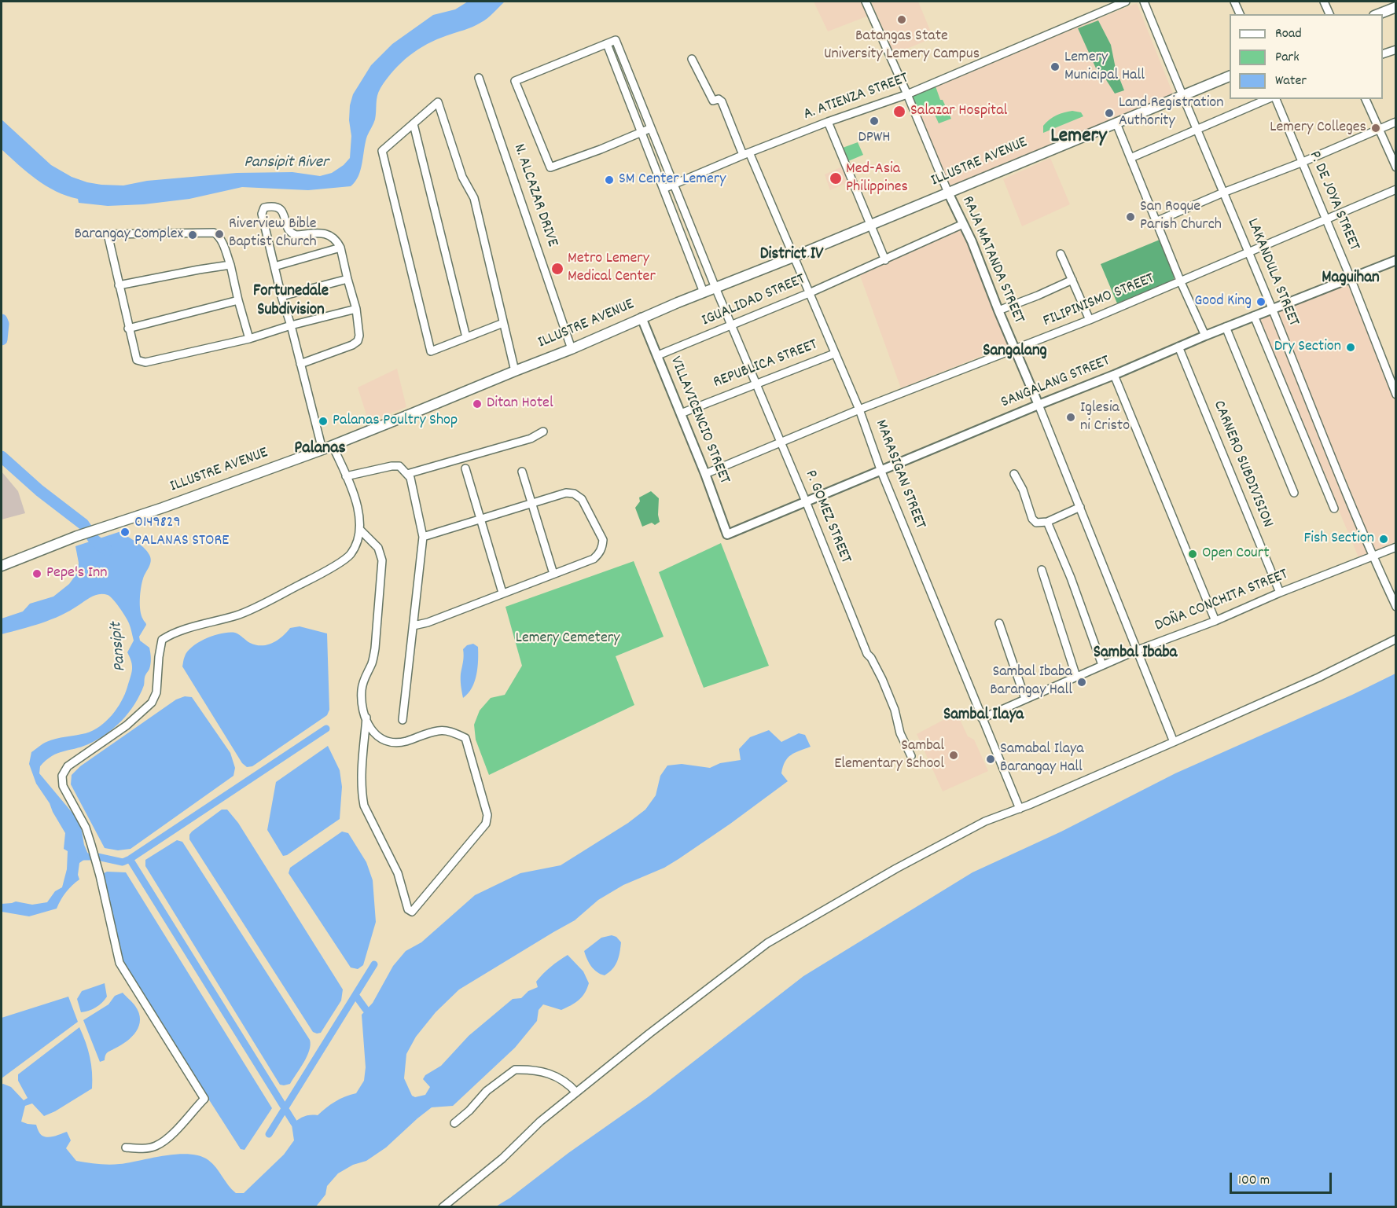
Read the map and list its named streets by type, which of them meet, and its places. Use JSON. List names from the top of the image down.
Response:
{
  "streets": {
    "main road": ["ILLUSTRE AVENUE"],
    "street": [
      "A. ATIENZA STREET",
      "N. ALCAZAR DRIVE",
      "P. DE JOYA STREET",
      "RAJA MATANDA STREET",
      "LAKANDULA STREET",
      "IGUALIDAD STREET",
      "FILIPINISMO STREET",
      "REPUBLICA STREET",
      "SANGALANG STREET",
      "VILLAVICENCIO STREET",
      "CARNERO SUBDIVISION",
      "MARASIGAN STREET",
      "P. GOMEZ STREET",
      "DOÑA CONCHITA STREET"
    ]
  },
  "crossings": [
    ["A. ATIENZA STREET", "RAJA MATANDA STREET"],
    ["A. ATIENZA STREET", "MARASIGAN STREET"],
    ["A. ATIENZA STREET", "P. GOMEZ STREET"],
    ["ILLUSTRE AVENUE", "N. ALCAZAR DRIVE"],
    ["ILLUSTRE AVENUE", "RAJA MATANDA STREET"],
    ["ILLUSTRE AVENUE", "LAKANDULA STREET"],
    ["ILLUSTRE AVENUE", "VILLAVICENCIO STREET"],
    ["ILLUSTRE AVENUE", "MARASIGAN STREET"],
    ["ILLUSTRE AVENUE", "P. GOMEZ STREET"],
    ["P. DE JOYA STREET", "FILIPINISMO STREET"],
    ["P. DE JOYA STREET", "SANGALANG STREET"],
    ["RAJA MATANDA STREET", "IGUALIDAD STREET"],
    ["RAJA MATANDA STREET", "FILIPINISMO STREET"],
    ["RAJA MATANDA STREET", "SANGALANG STREET"],
    ["RAJA MATANDA STREET", "DOÑA CONCHITA STREET"],
    ["LAKANDULA STREET", "FILIPINISMO STREET"],
    ["LAKANDULA STREET", "SANGALANG STREET"],
    ["LAKANDULA STREET", "DOÑA CONCHITA STREET"],
    ["IGUALIDAD STREET", "VILLAVICENCIO STREET"],
    ["IGUALIDAD STREET", "MARASIGAN STREET"],
    ["IGUALIDAD STREET", "P. GOMEZ STREET"],
    ["FILIPINISMO STREET", "VILLAVICENCIO STREET"],
    ["FILIPINISMO STREET", "MARASIGAN STREET"],
    ["FILIPINISMO STREET", "P. GOMEZ STREET"],
    ["REPUBLICA STREET", "VILLAVICENCIO STREET"],
    ["REPUBLICA STREET", "MARASIGAN STREET"],
    ["REPUBLICA STREET", "P. GOMEZ STREET"],
    ["SANGALANG STREET", "VILLAVICENCIO STREET"],
    ["SANGALANG STREET", "CARNERO SUBDIVISION"],
    ["SANGALANG STREET", "MARASIGAN STREET"],
    ["SANGALANG STREET", "P. GOMEZ STREET"],
    ["CARNERO SUBDIVISION", "DOÑA CONCHITA STREET"],
    ["MARASIGAN STREET", "DOÑA CONCHITA STREET"]
  ],
  "districts": [
    "Lemery",
    "District IV",
    "Maguihan",
    "Fortunedale Subdivision",
    "Sangalang",
    "Palanas",
    "Sambal Ibaba",
    "Sambal Ilaya"
  ],
  "water": ["Pansipit River", "Pansipit"],
  "parks": ["Lemery Cemetery"],
  "places": [
    "Batangas State University Lemery Campus",
    "Lemery Municipal Hall",
    "Salazar Hospital",
    "Land Registration Authority",
    "DPWH",
    "Lemery Colleges",
    "Med-Asia Philippines",
    "SM Center Lemery",
    "San Roque Parish Church",
    "Riverview Bible Baptist Church",
    "Barangay Complex",
    "Metro Lemery Medical Center",
    "Good King",
    "Dry Section",
    "Ditan Hotel",
    "Iglesia ni Cristo",
    "Palanas Poultry Shop",
    "0149829 PALANAS STORE",
    "Fish Section",
    "Open Court",
    "Pepe's Inn",
    "Sambal Ibaba Barangay Hall",
    "Sambal Elementary School",
    "Samabal Ilaya Barangay Hall"
  ],
  "legend": ["Road", "Park", "Water"],
  "scale_bar": "100 m"
}
